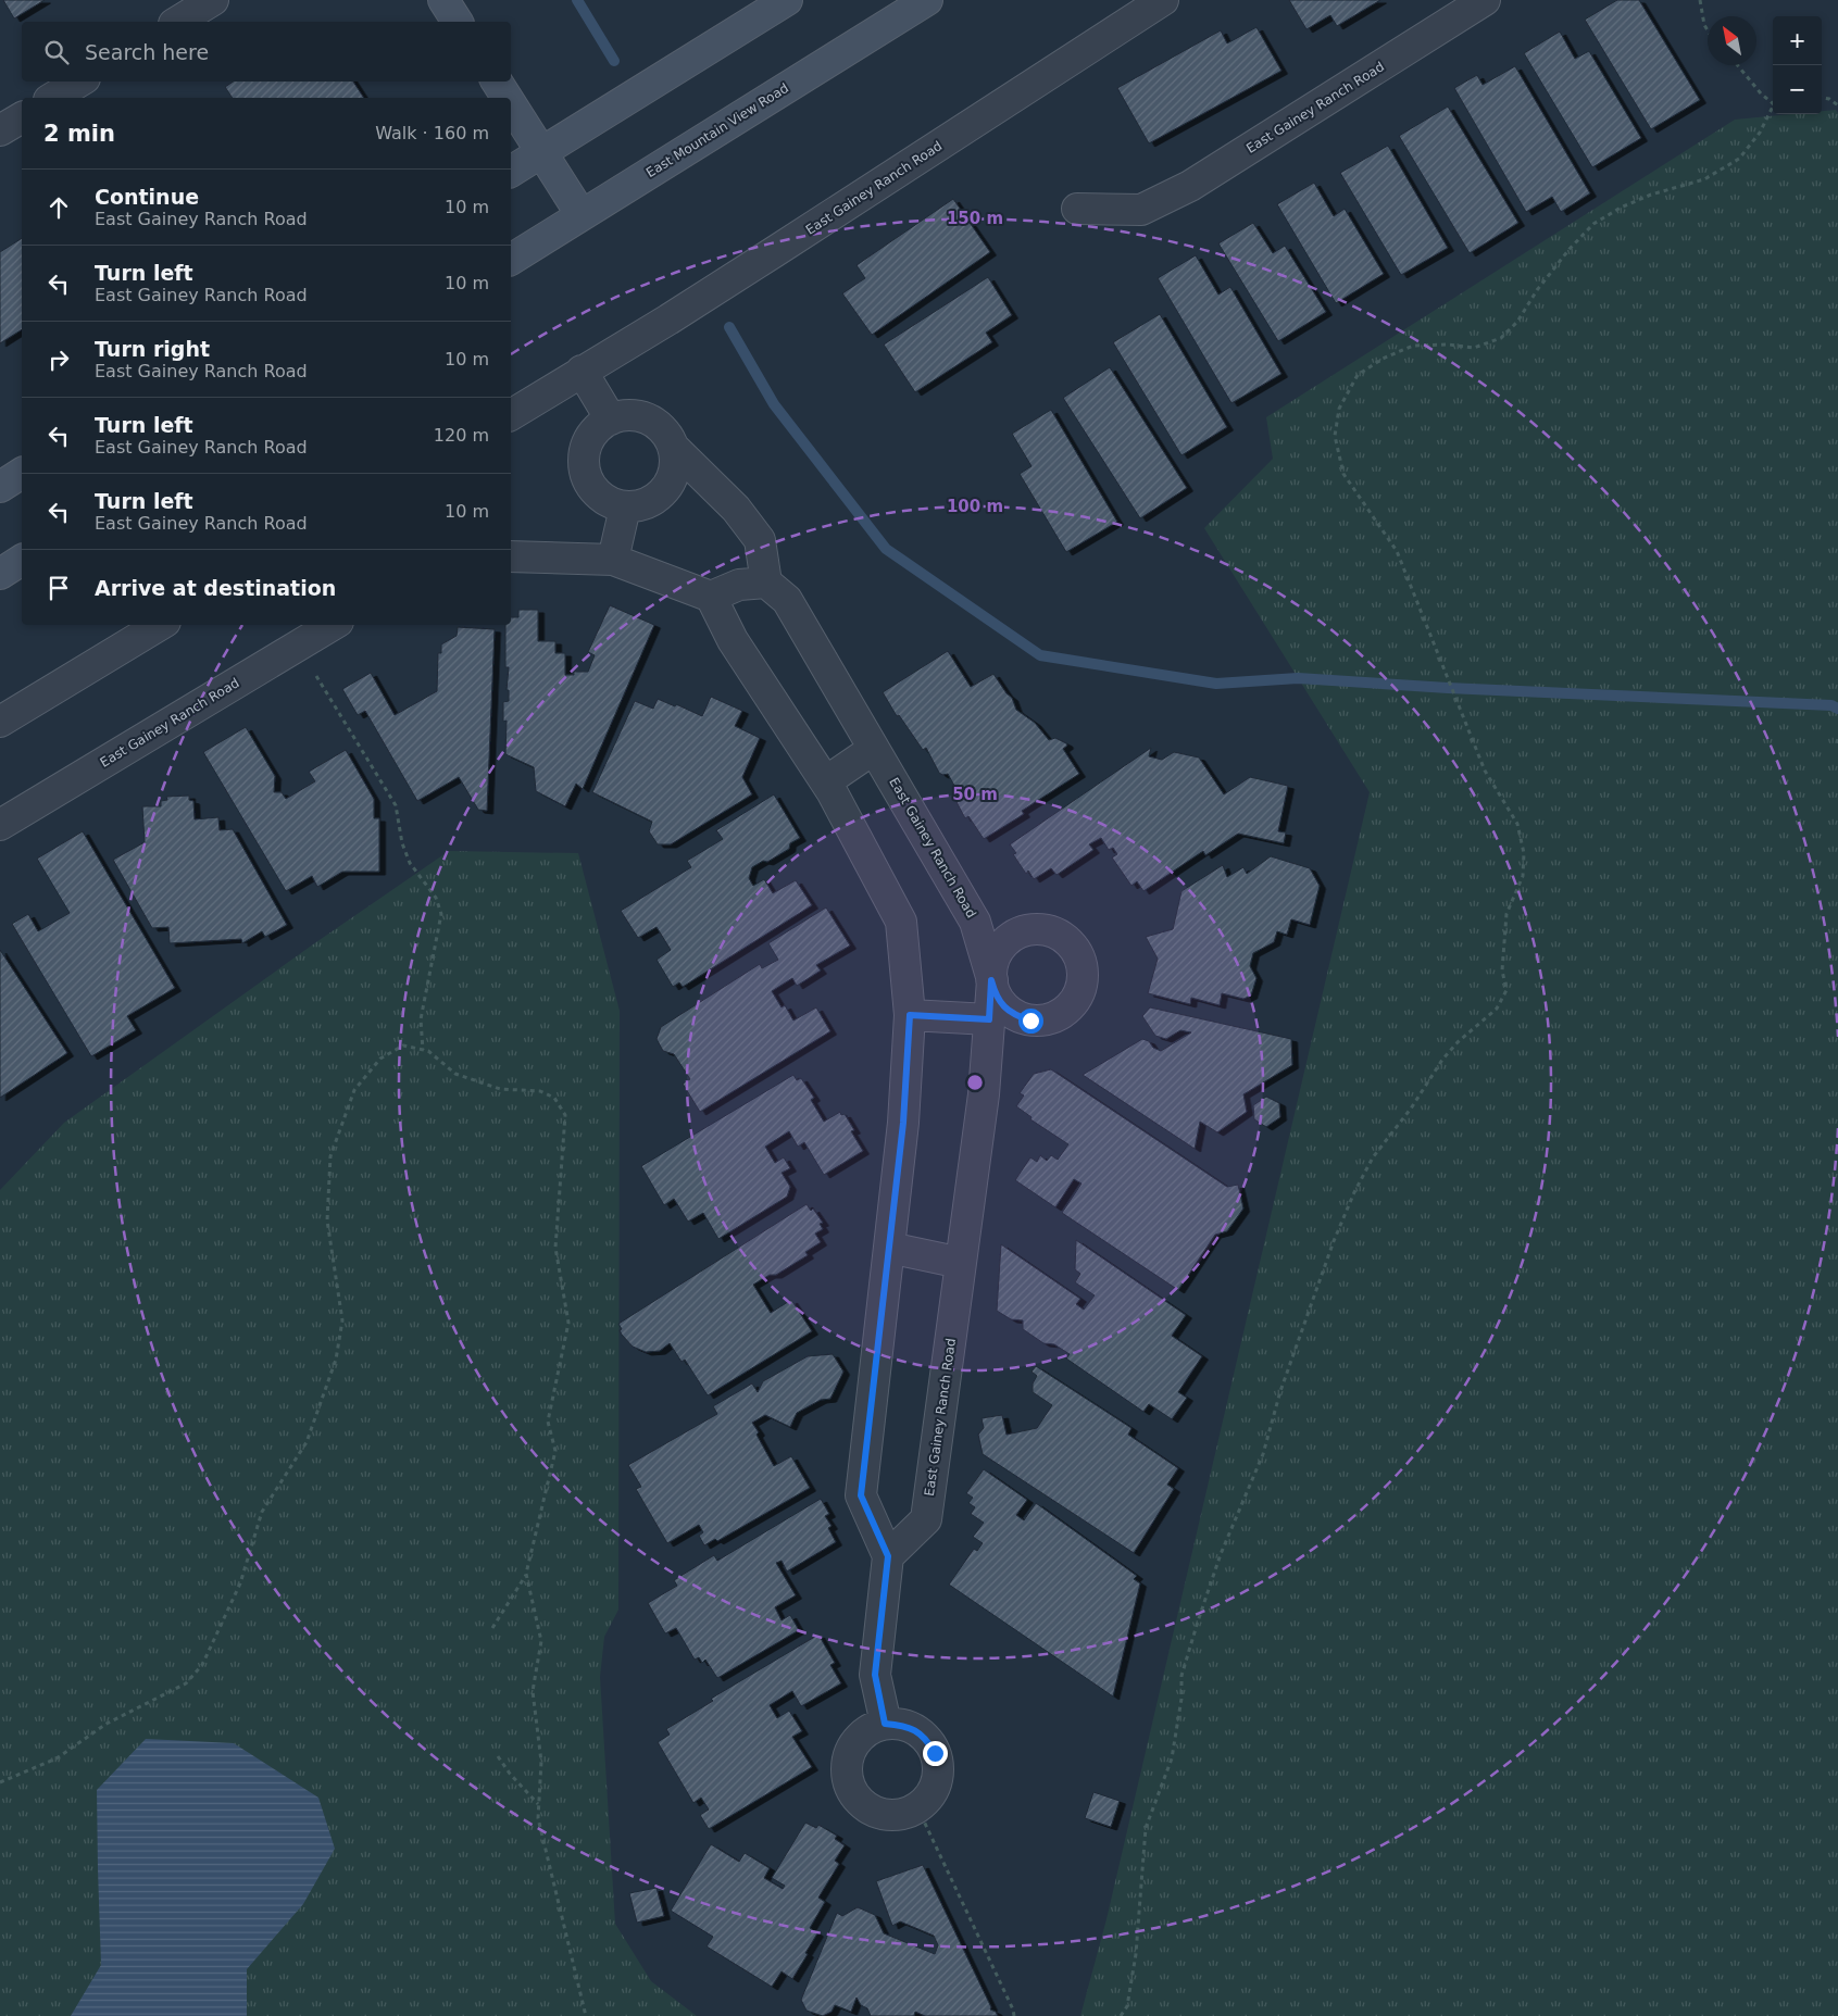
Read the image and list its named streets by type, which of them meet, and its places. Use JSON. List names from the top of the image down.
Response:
{
  "streets": {
    "main road": ["East Mountain View Road"],
    "street": ["East Gainey Ranch Road"]
  },
  "north": "top left",
  "page": {
    "map_buttons": ["+", "−"],
    "search": "Search here",
    "heading": ["2 min", "Walk · 160 m"],
    "list": [
      ["Continue", "East Gainey Ranch Road", "10 m"],
      ["Turn left", "East Gainey Ranch Road", "10 m"],
      ["Turn right", "East Gainey Ranch Road", "10 m"],
      ["Turn left", "East Gainey Ranch Road", "120 m"],
      ["Turn left", "East Gainey Ranch Road", "10 m"],
      "Arrive at destination"
    ]
  },
  "rings": ["150 m", "100 m", "50 m"]
}
